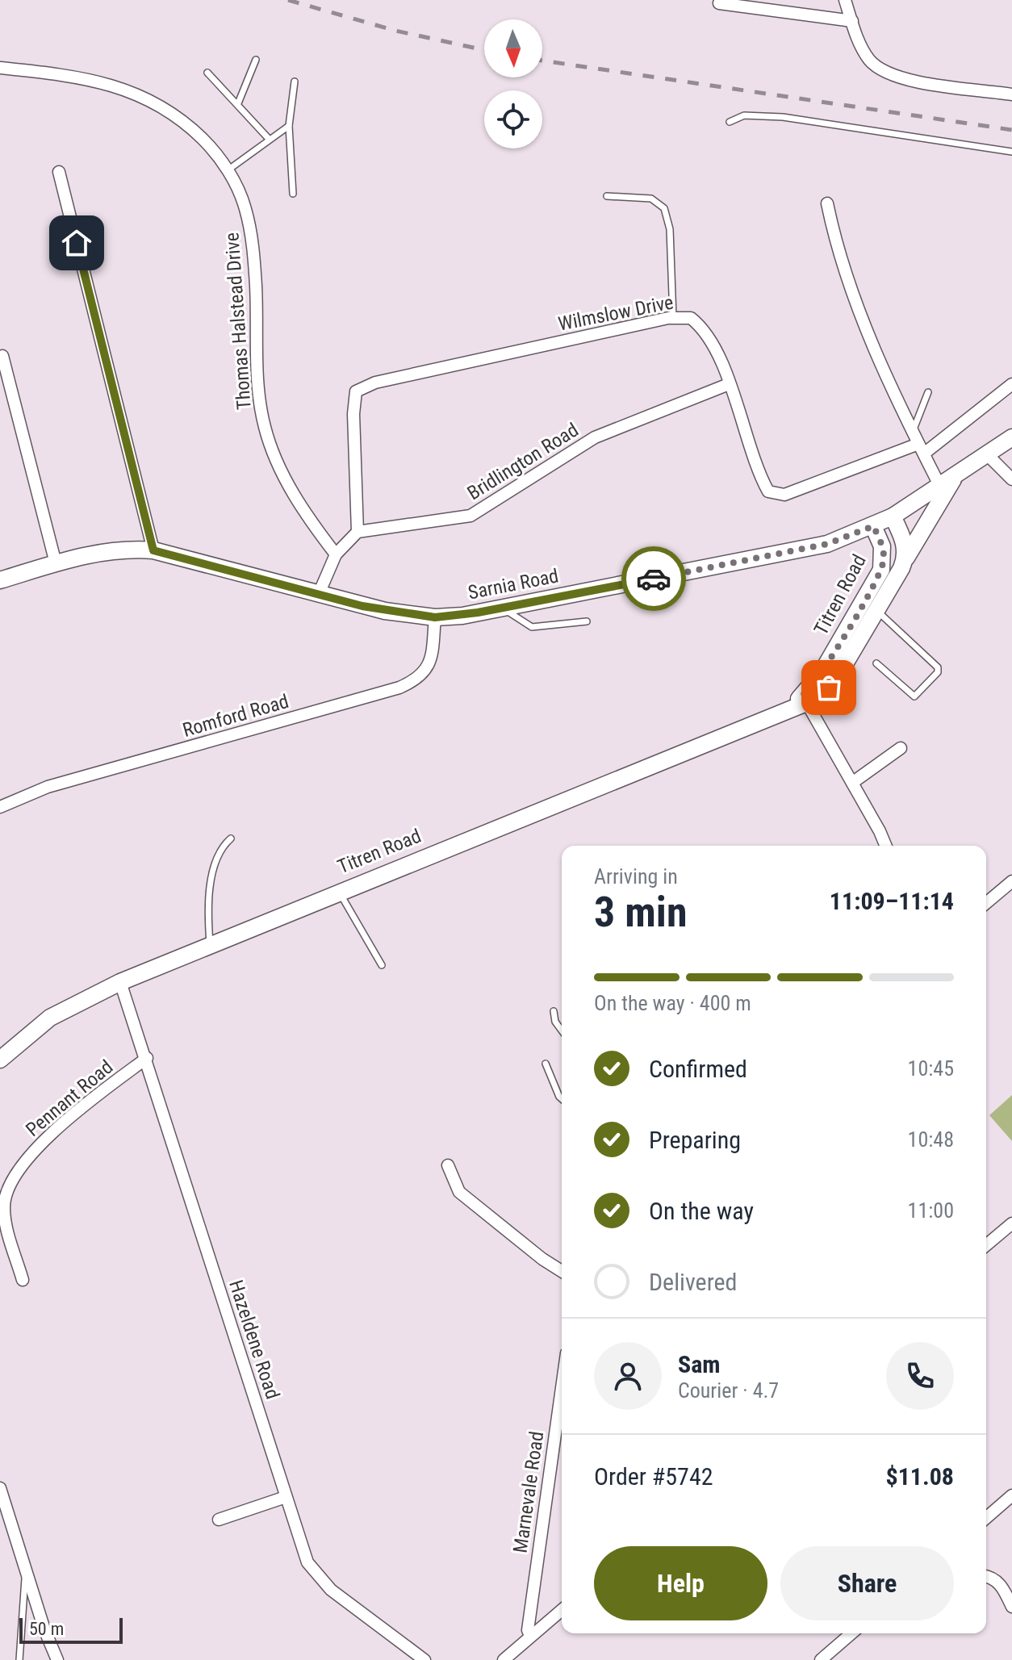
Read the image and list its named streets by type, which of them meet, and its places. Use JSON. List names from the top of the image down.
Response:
{
  "streets": {
    "street": [
      "Wilmslow Drive",
      "Thomas Halstead Drive",
      "Bridlington Road",
      "Sarnia Road",
      "Titren Road",
      "Romford Road",
      "Pennant Road",
      "Hazeldene Road",
      "Marnevale Road"
    ]
  },
  "crossings": [
    ["Wilmslow Drive", "Bridlington Road"],
    ["Sarnia Road", "Titren Road"],
    ["Sarnia Road", "Romford Road"],
    ["Titren Road", "Hazeldene Road"],
    ["Pennant Road", "Hazeldene Road"]
  ],
  "scale_bar": "50 m",
  "north": "bottom",
  "page": {
    "heading": ["3 min", "Arriving in", "11:09–11:14"],
    "panel": [
      "Sam",
      "Courier · 4.7",
      "Order #5742",
      "$11.08"
    ],
    "bar": "On the way · 400 m",
    "list": [
      ["Confirmed", "10:45"],
      ["Preparing", "10:48"],
      ["On the way", "11:00"],
      "Delivered"
    ],
    "buttons": ["Help", "Share"],
    "scale": "50 m"
  }
}
